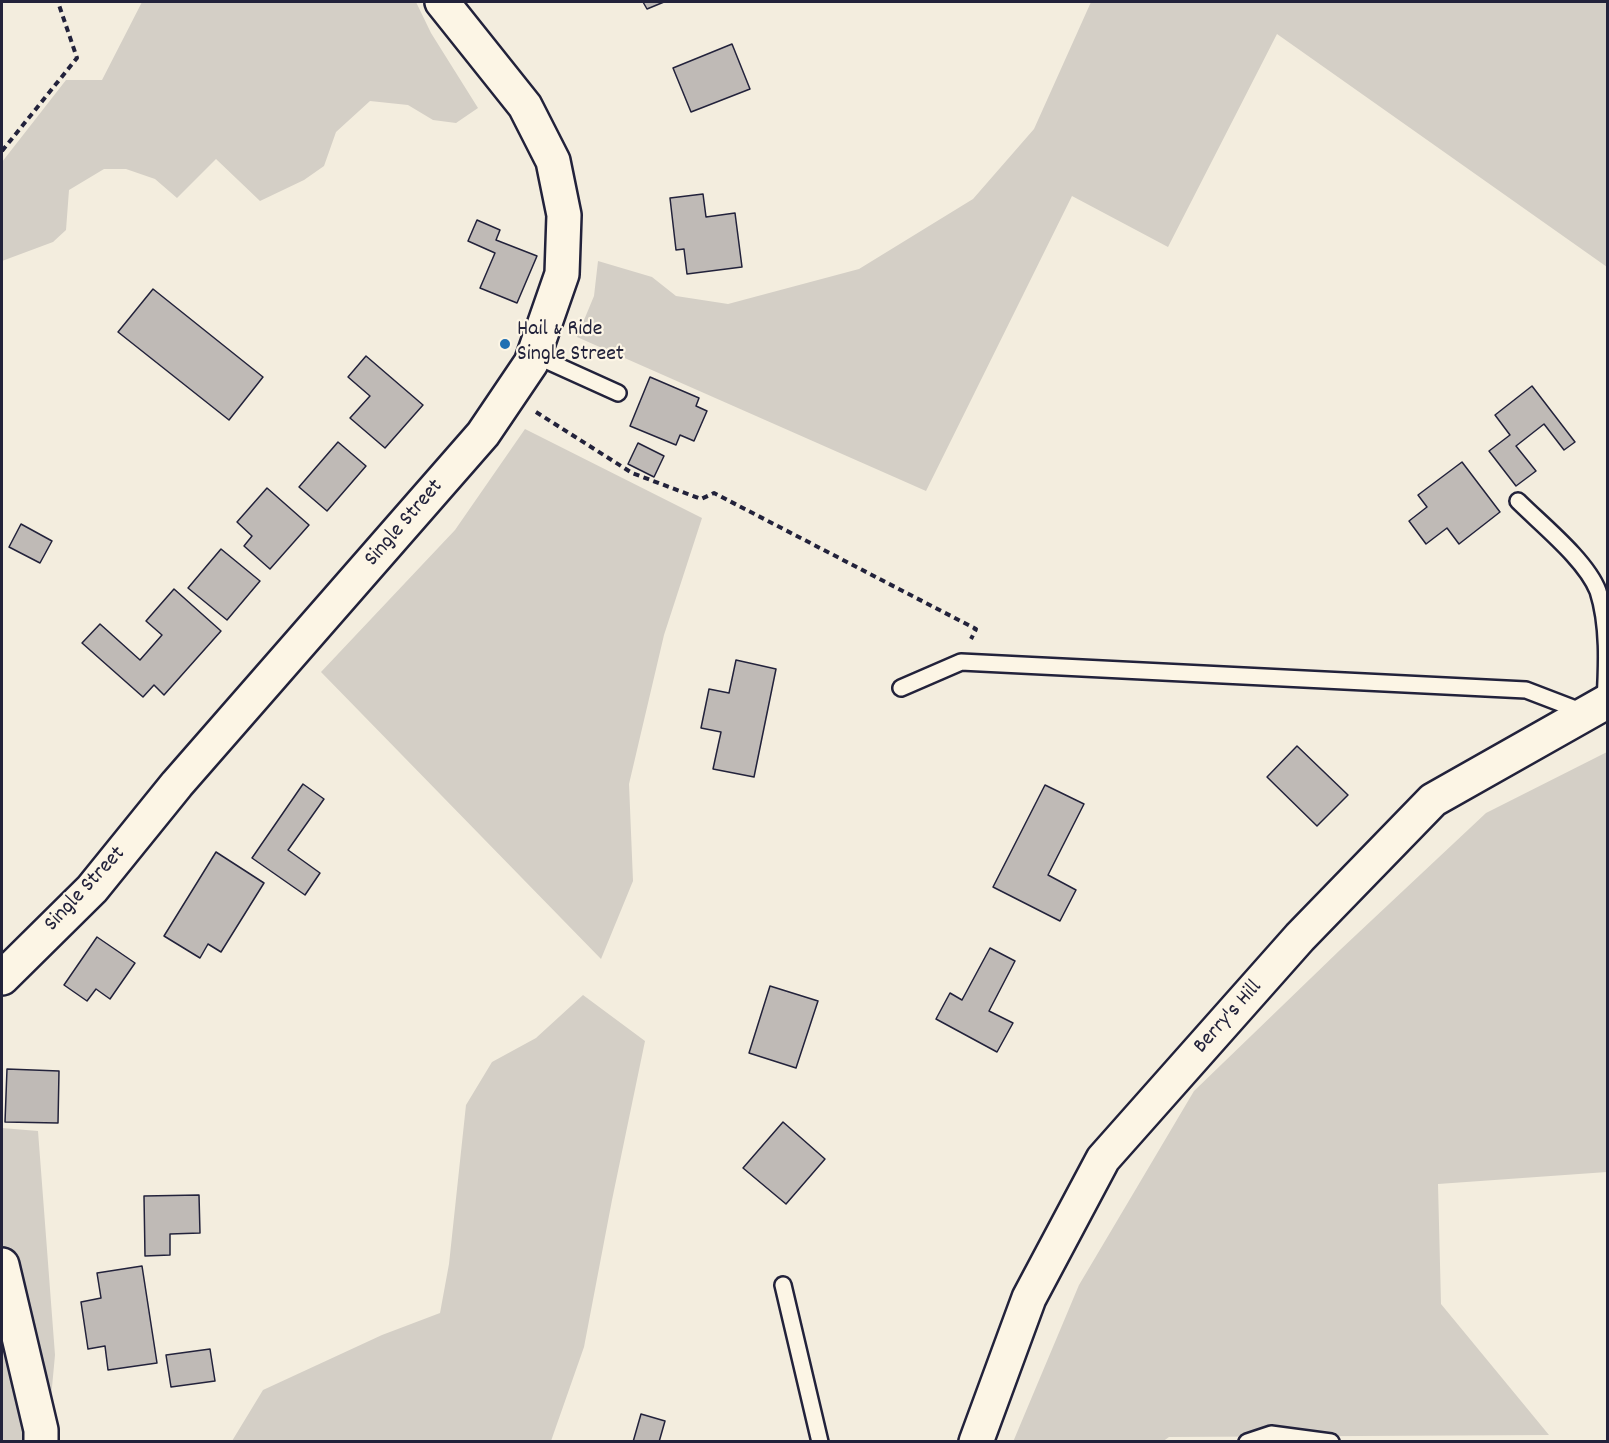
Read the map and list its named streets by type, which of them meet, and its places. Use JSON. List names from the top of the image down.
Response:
{
  "streets": {
    "street": ["Single Street", "Berry's Hill"]
  },
  "places": ["Hail & Ride Single Street"]
}
